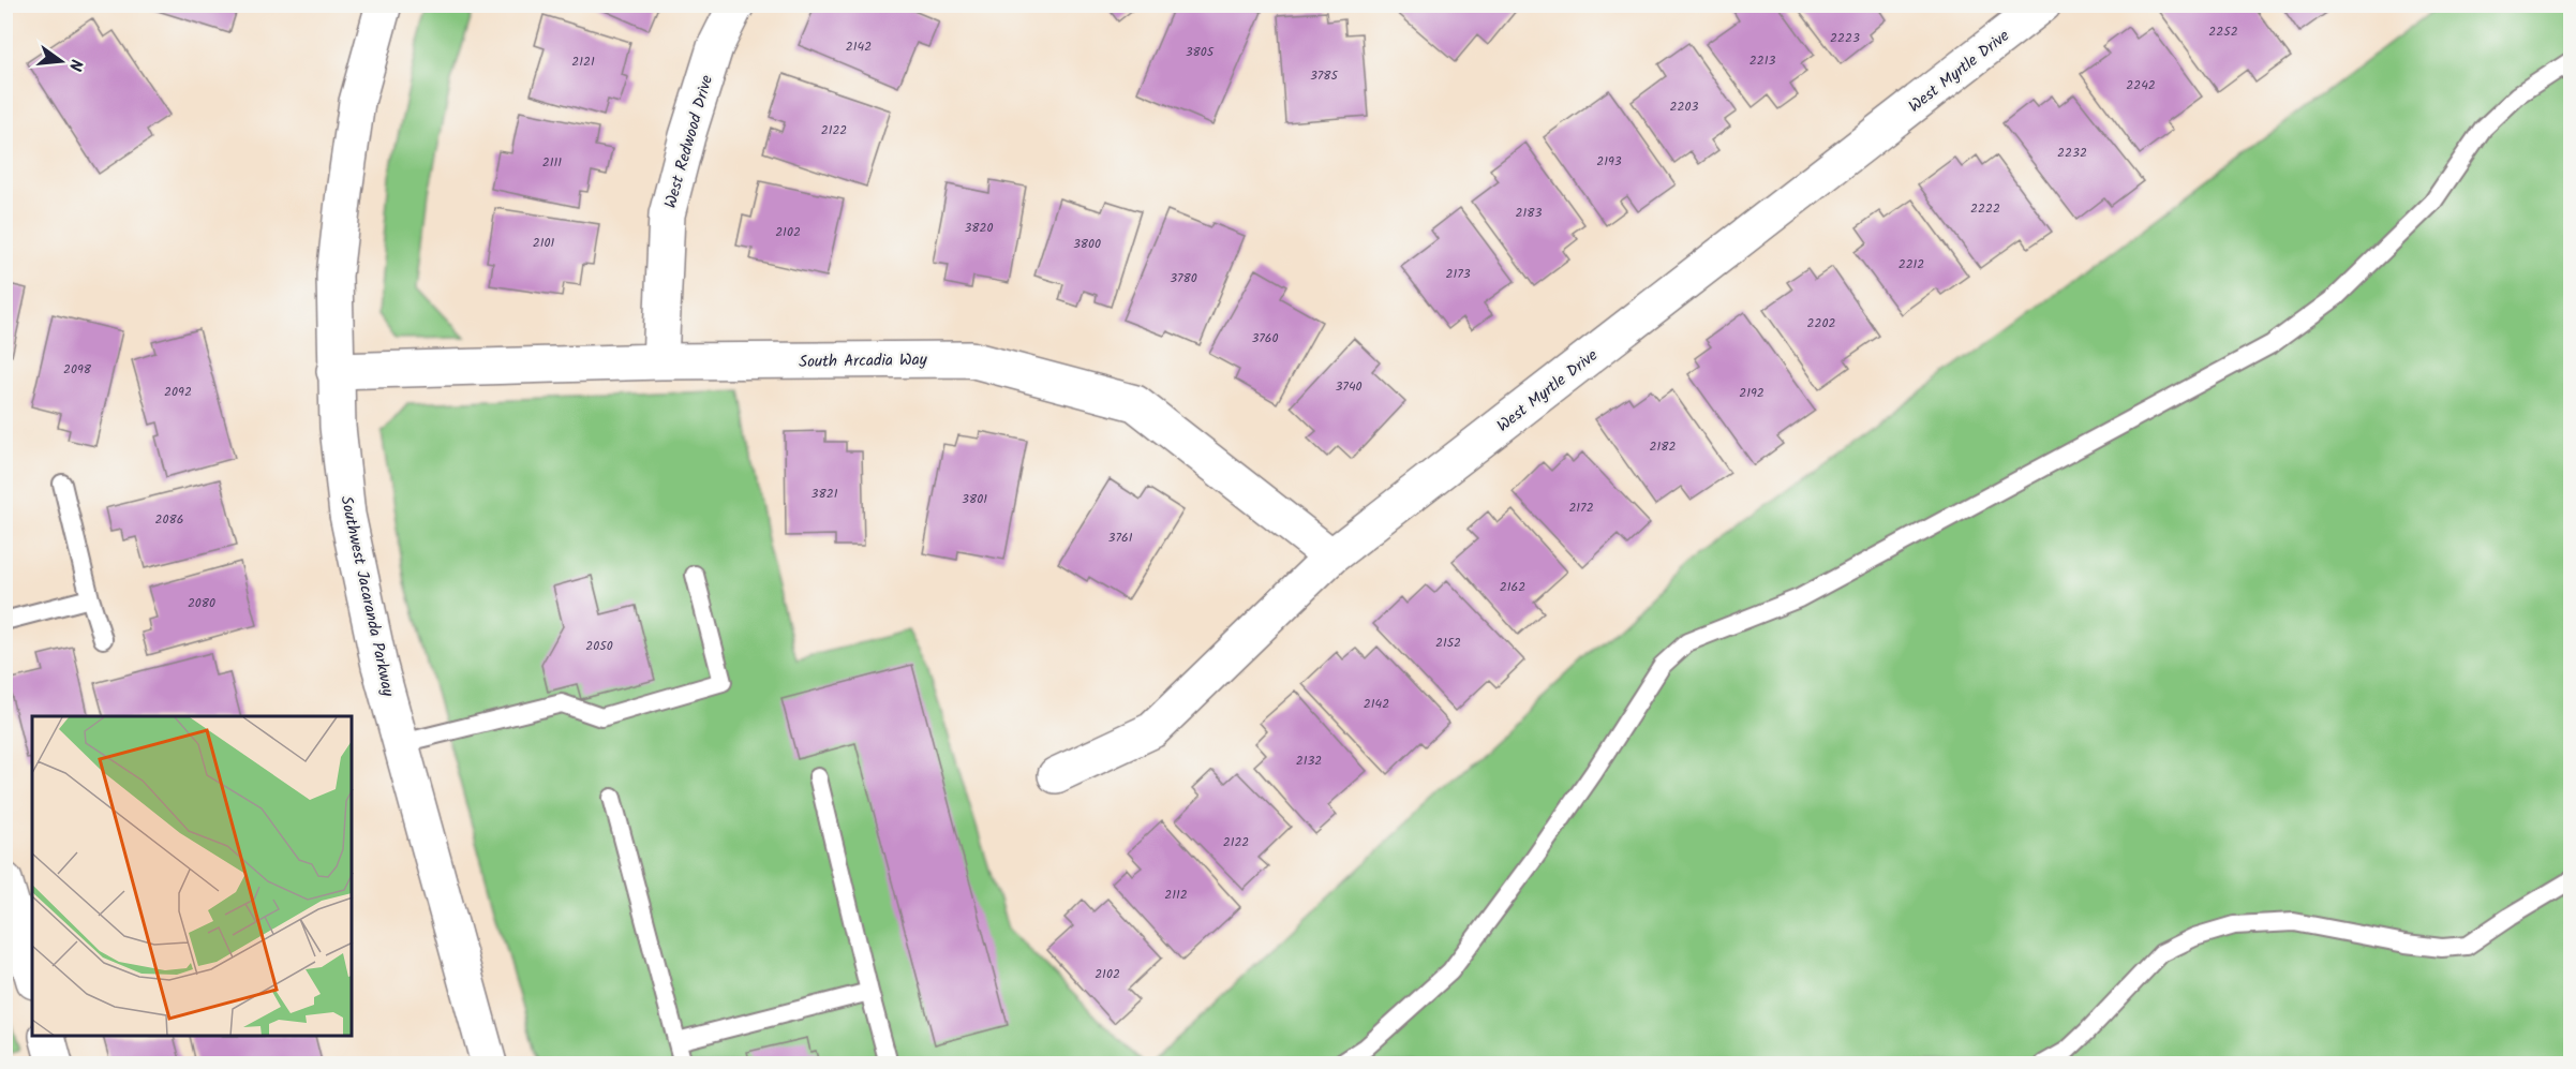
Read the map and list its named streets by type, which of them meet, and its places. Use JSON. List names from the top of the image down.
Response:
{
  "streets": {
    "street": [
      "West Myrtle Drive",
      "West Redwood Drive",
      "South Arcadia Way",
      "Southwest Jacaranda Parkway"
    ]
  },
  "crossings": [
    ["West Myrtle Drive", "South Arcadia Way"],
    ["West Redwood Drive", "South Arcadia Way"],
    ["South Arcadia Way", "Southwest Jacaranda Parkway"]
  ],
  "house_numbers": [
    "2252",
    "2223",
    "2142",
    "3805",
    "2213",
    "2121",
    "3785",
    "2242",
    "2203",
    "2122",
    "2232",
    "2193",
    "2111",
    "2222",
    "2183",
    "3820",
    "2102",
    "2101",
    "3800",
    "2212",
    "2173",
    "3780",
    "2202",
    "3760",
    "2098",
    "3740",
    "2092",
    "2192",
    "2182",
    "3821",
    "3801",
    "2172",
    "2086",
    "3761",
    "2162",
    "2080",
    "2152",
    "2050",
    "2142",
    "2132",
    "2122",
    "2112",
    "2102"
  ],
  "north": "right"
}
